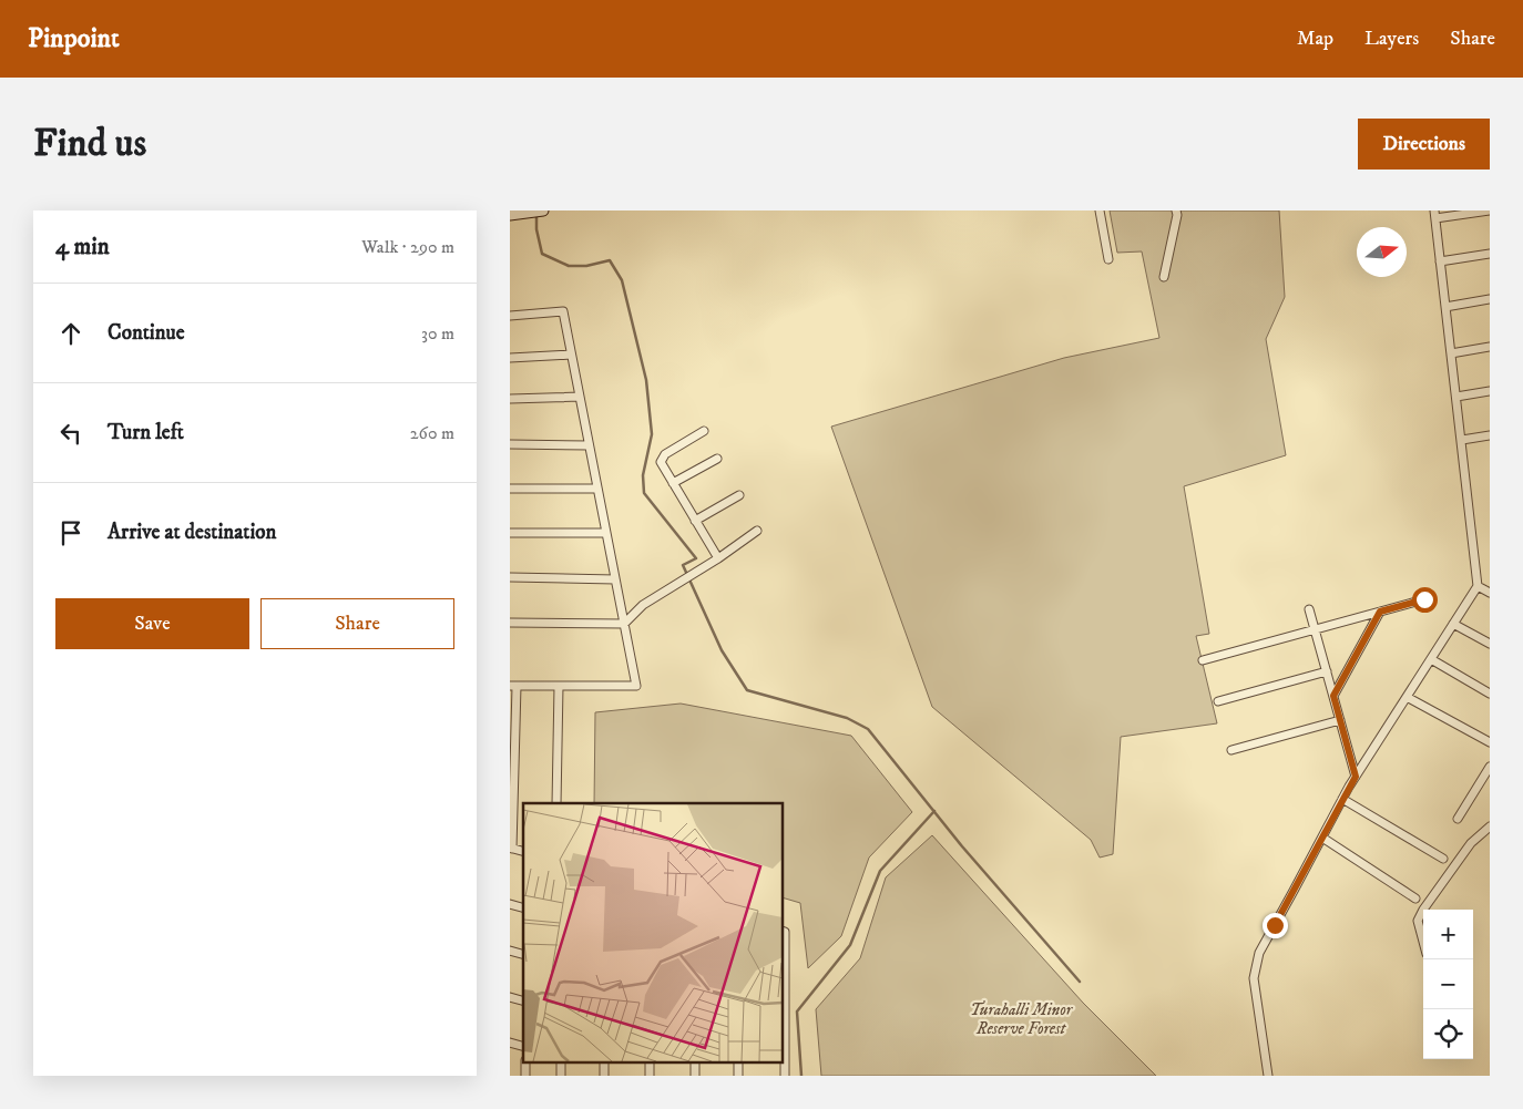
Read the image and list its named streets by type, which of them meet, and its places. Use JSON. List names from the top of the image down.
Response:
{
  "parks": ["Turahalli Minor Reserve Forest"],
  "north": "right",
  "page": {
    "header": "Pinpoint",
    "nav": ["Map", "Layers", "Share"],
    "buttons": [
      "Directions",
      ["Save", "Share"]
    ],
    "title": "Find us",
    "heading": ["4 min", "Walk · 290 m"],
    "list": [
      ["Continue", "30 m"],
      ["Turn left", "260 m"],
      "Arrive at destination"
    ],
    "map_buttons": ["+", "−"]
  }
}
